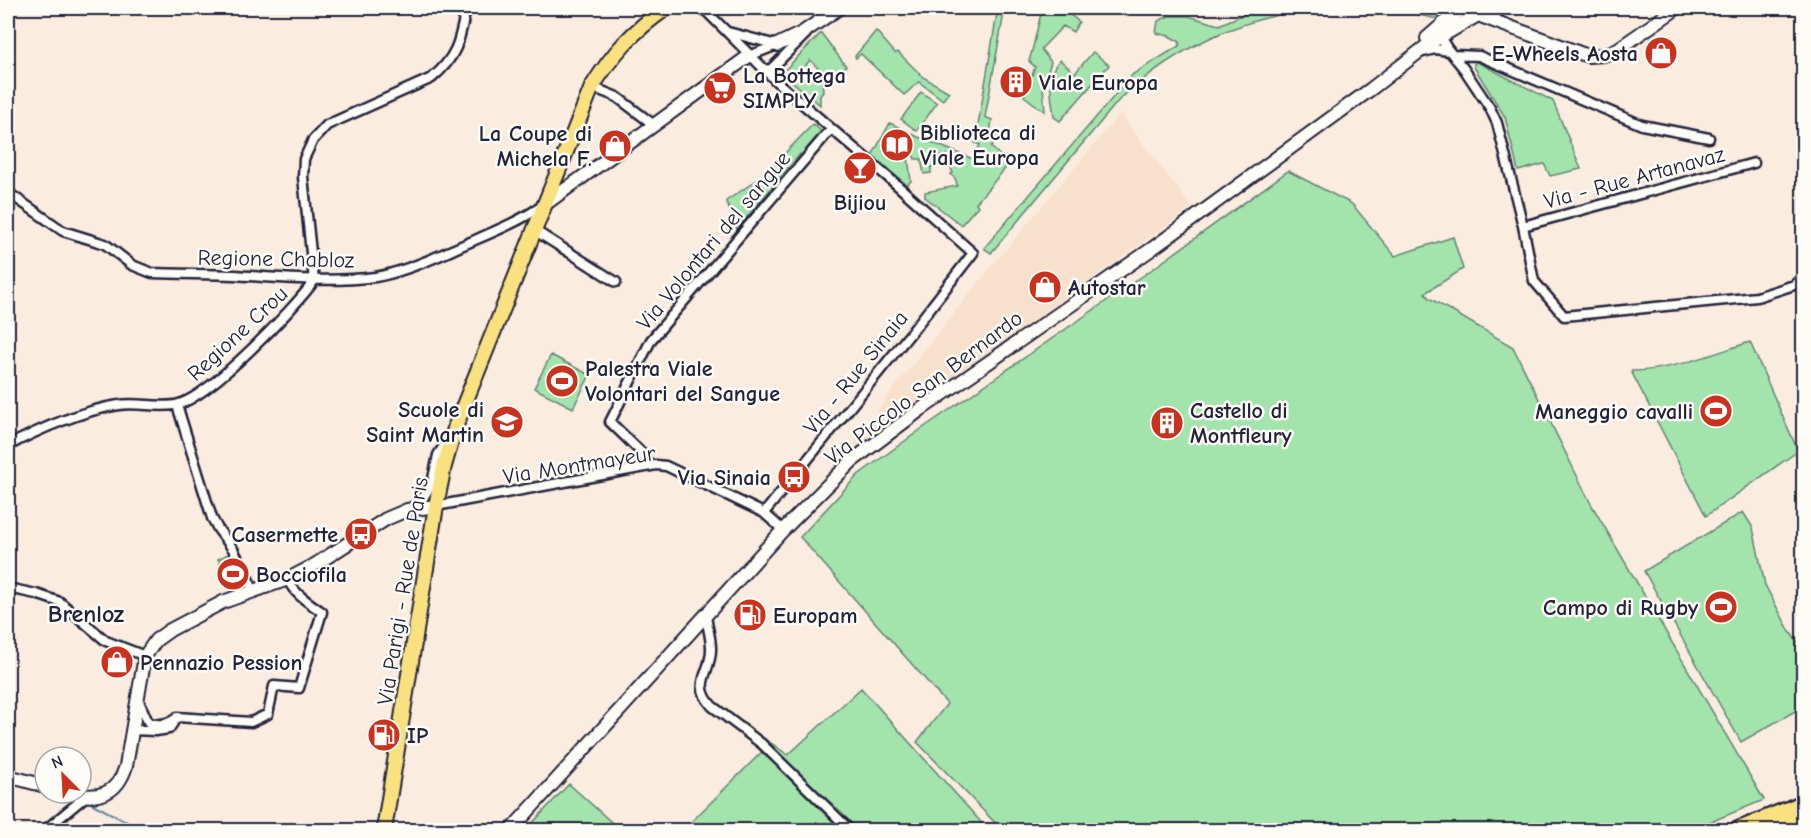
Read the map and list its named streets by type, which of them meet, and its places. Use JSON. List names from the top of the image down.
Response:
{
  "streets": {
    "main road": ["Via Parigi - Rue de Paris"],
    "street": [
      "Via - Rue Artanavaz",
      "Via Volontari del sangue",
      "Regione Chabloz",
      "Regione Crou",
      "Via - Rue Sinaia",
      "Via Piccolo San Bernardo",
      "Via Montmayeur"
    ]
  },
  "crossings": [
    ["Via Volontari del sangue", "Via - Rue Sinaia"],
    ["Via Volontari del sangue", "Via Montmayeur"],
    ["Regione Chabloz", "Regione Crou"],
    ["Regione Chabloz", "Via Parigi - Rue de Paris"],
    ["Via - Rue Sinaia", "Via Montmayeur"],
    ["Via Piccolo San Bernardo", "Via Montmayeur"],
    ["Via Montmayeur", "Via Parigi - Rue de Paris"]
  ],
  "districts": ["Brenloz"],
  "places": {
    "shop": [
      "E-Wheels Aosta",
      "La Coupe di Michela F.",
      "Autostar",
      "Pennazio Pession"
    ],
    "building": ["Viale Europa", "Castello di Montfleury"],
    "supermarket": ["La Bottega SIMPLY"],
    "library": ["Biblioteca di Viale Europa"],
    "bar": ["Bijiou"],
    "sports": [
      "Palestra Viale Volontari del Sangue",
      "Maneggio cavalli",
      "Bocciofila",
      "Campo di Rugby"
    ],
    "school or university": ["Scuole di Saint Martin"],
    "bus stop": ["Via Sinaia", "Casermette"],
    "fuel station": ["Europam", "IP"]
  },
  "north": "top left"
}
